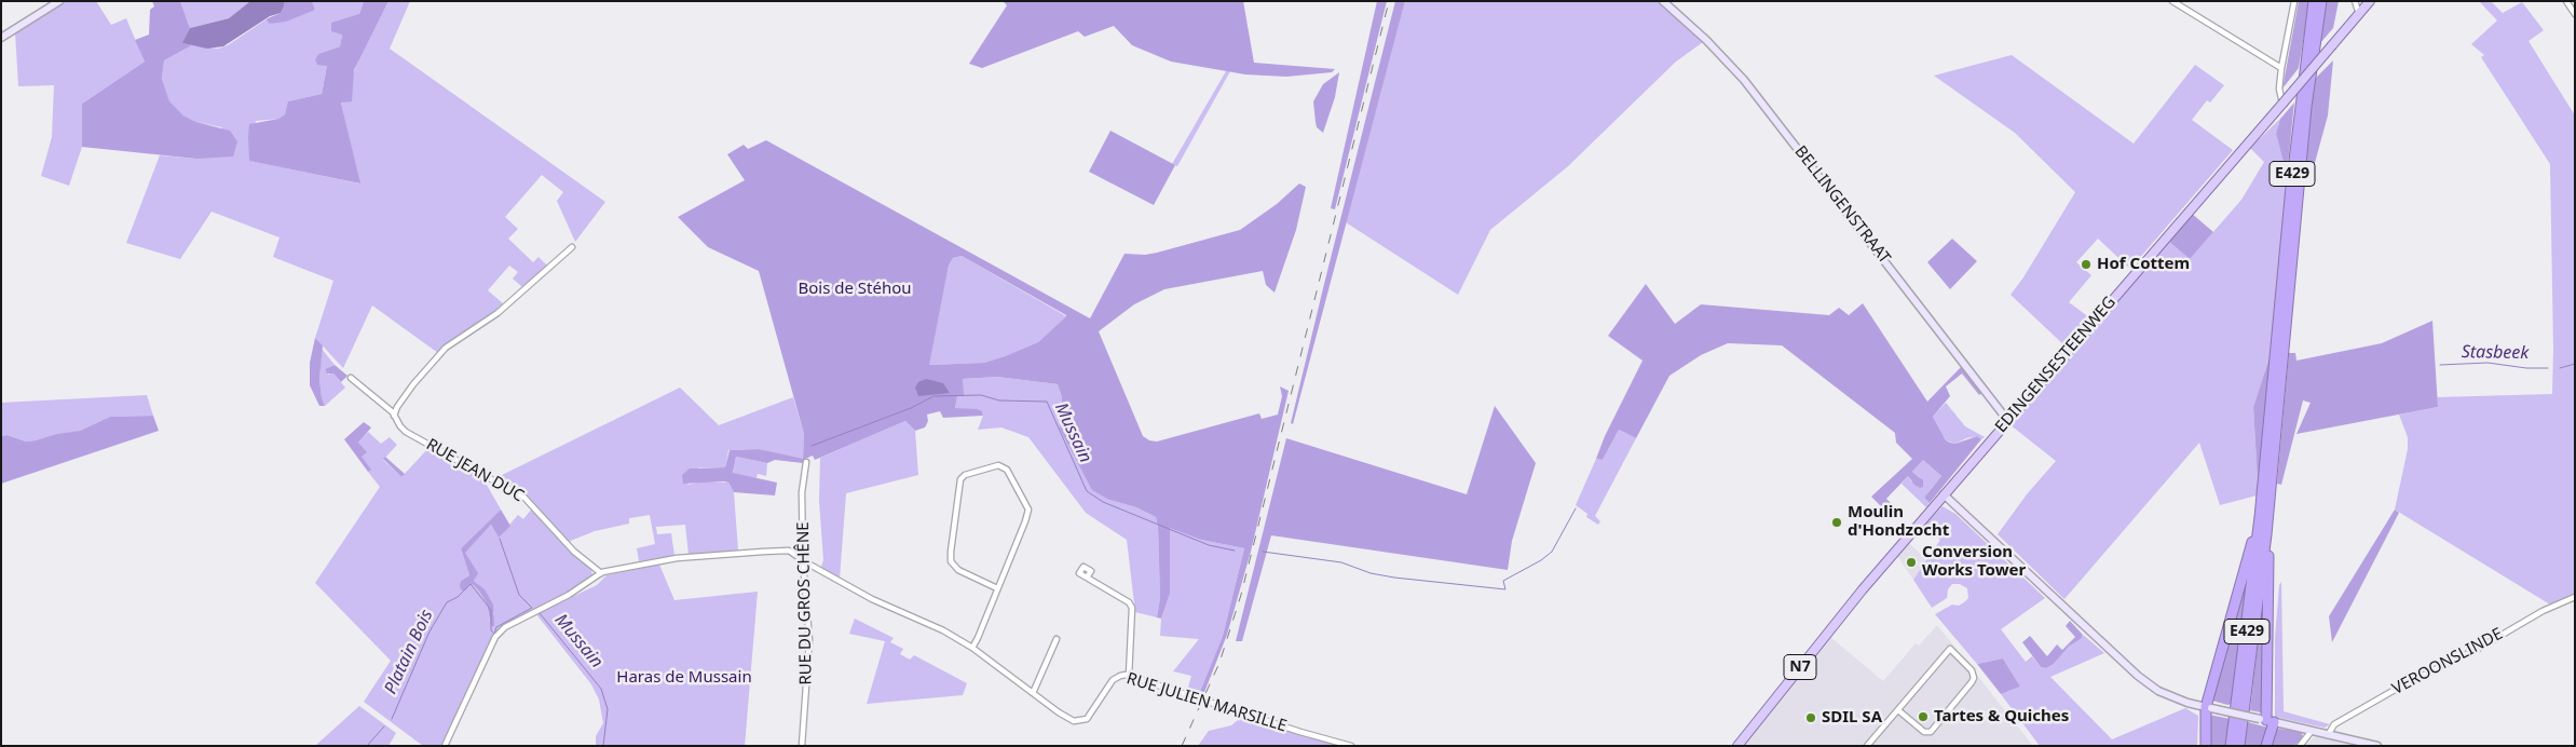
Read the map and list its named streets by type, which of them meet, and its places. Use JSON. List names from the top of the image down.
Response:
{
  "streets": {
    "highway": ["E429"],
    "main road": ["EDINGENSESTEENWEG", "N7"],
    "street": [
      "BELLINGENSTRAAT",
      "RUE JEAN DUC",
      "RUE DU GROS CHÊNE",
      "VEROONSLINDE",
      "RUE JULIEN MARSILLE"
    ]
  },
  "crossings": [
    ["BELLINGENSTRAAT", "EDINGENSESTEENWEG"],
    ["RUE DU GROS CHÊNE", "RUE JULIEN MARSILLE"]
  ],
  "water": ["Stasbeek", "Mussain", "Platain Bois"],
  "parks": ["Bois de Stéhou", "Haras de Mussain"],
  "places": [
    "Hof Cottem",
    "Moulin d'Hondzocht",
    "Conversion Works Tower",
    "Tartes & Quiches",
    "SDIL SA"
  ]
}
